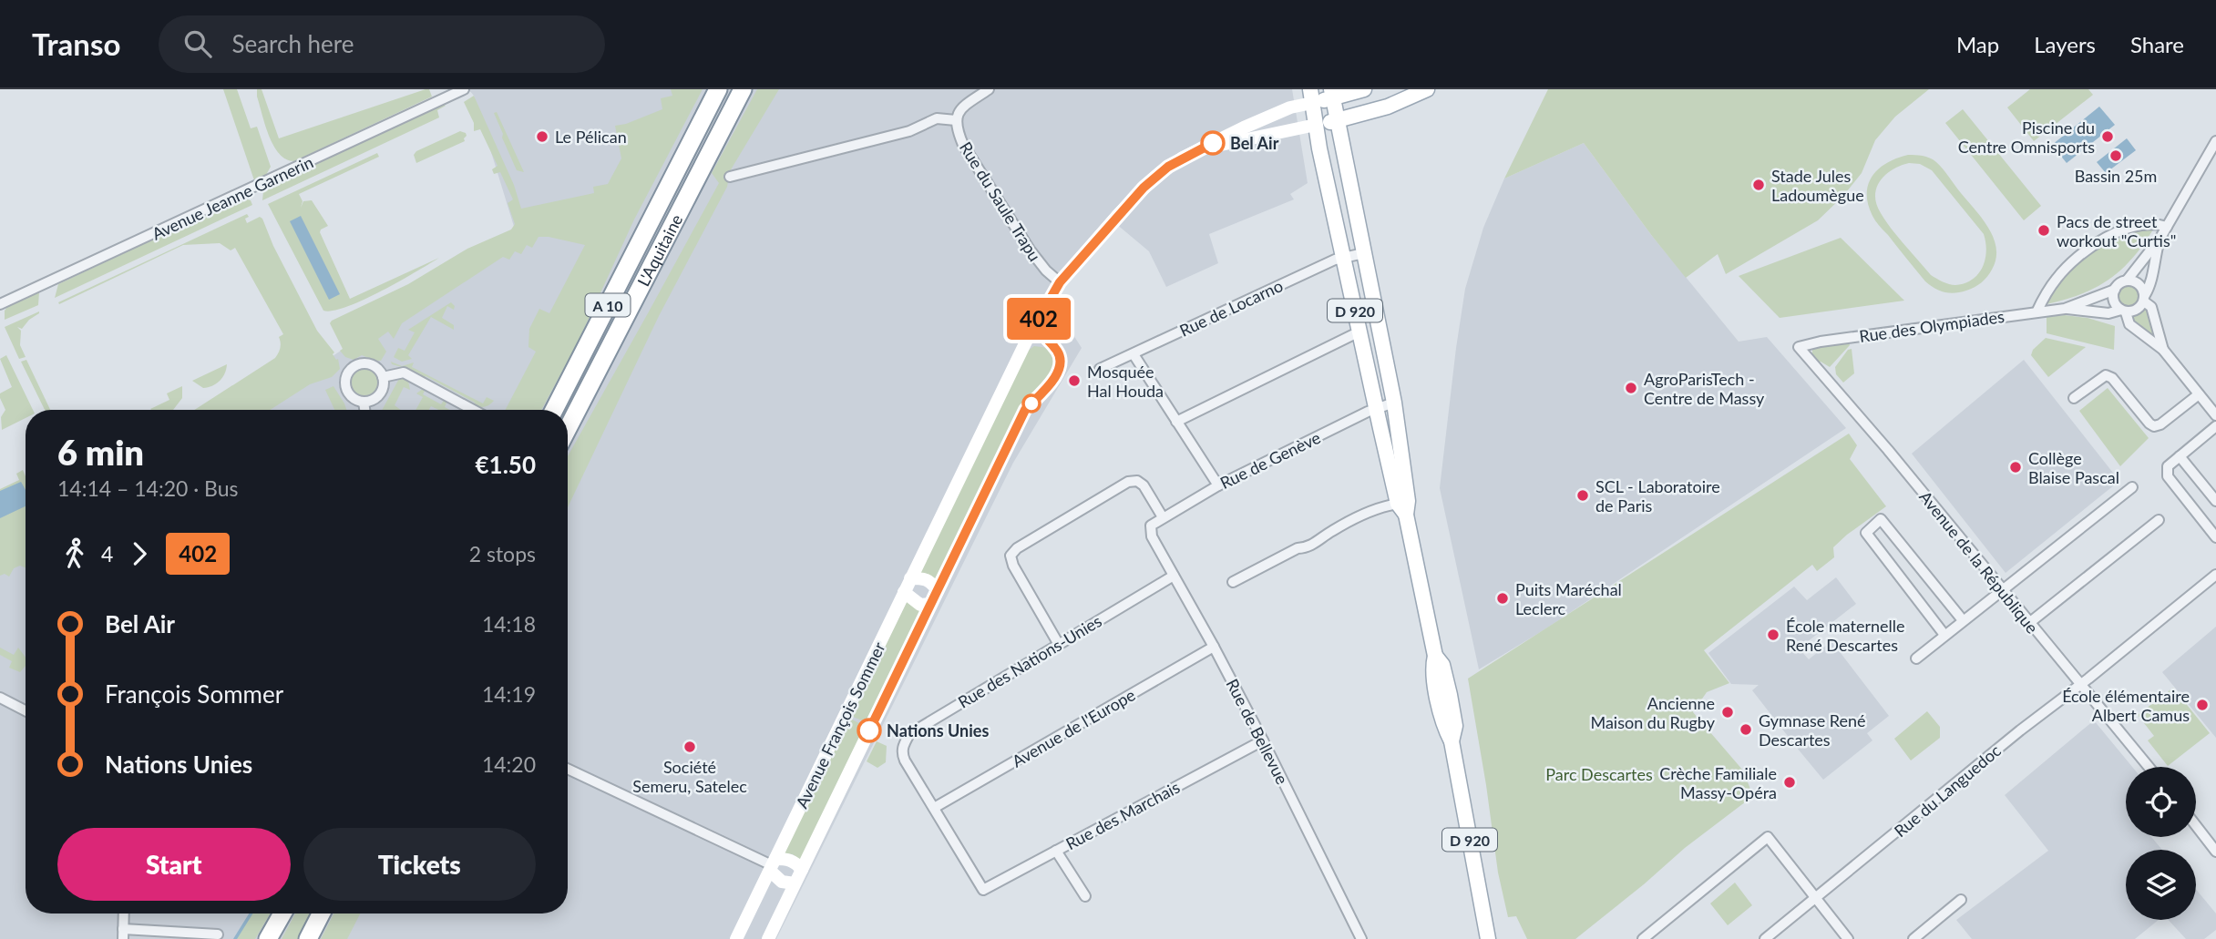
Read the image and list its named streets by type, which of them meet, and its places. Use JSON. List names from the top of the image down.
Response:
{
  "streets": {
    "highway": ["L'Aquitaine", "A 10"],
    "main road": ["D 920"],
    "street": [
      "Avenue Jeanne Garnerin",
      "Rue du Saule Trapu",
      "Rue de Locarno",
      "Rue des Olympiades",
      "Rue de Genève",
      "Avenue de la République",
      "Rue des Nations-Unies",
      "Avenue François Sommer",
      "Avenue de l'Europe",
      "Rue de Bellevue",
      "Rue du Languedoc",
      "Rue des Marchais"
    ]
  },
  "crossings": [
    ["Rue de Locarno", "D 920"],
    ["D 920", "Rue de Genève"],
    ["Rue des Olympiades", "Avenue de la République"],
    ["Rue de Genève", "Rue de Bellevue"],
    ["Avenue de la République", "Rue du Languedoc"],
    ["Rue des Nations-Unies", "Avenue de l'Europe"],
    ["Rue des Nations-Unies", "Rue de Bellevue"],
    ["Rue des Nations-Unies", "Rue des Marchais"],
    ["Avenue de l'Europe", "Rue de Bellevue"],
    ["Rue de Bellevue", "Rue des Marchais"]
  ],
  "parks": ["Parc Descartes"],
  "places": [
    "Le Pélican",
    "Piscine du Centre Omnisports",
    "Bel Air",
    "Bassin 25m",
    "Stade Jules Ladoumègue",
    "Pacs de street workout \"Curtis\"",
    "Mosquée Hal Houda",
    "AgroParisTech - Centre de Massy",
    "Collège Blaise Pascal",
    "SCL - Laboratoire de Paris",
    "Puits Maréchal Leclerc",
    "École maternelle René Descartes",
    "École élémentaire Albert Camus",
    "Ancienne Maison du Rugby",
    "Gymnase René Descartes",
    "Nations Unies",
    "Société Semeru, Satelec",
    "Crèche Familiale Massy-Opéra"
  ],
  "lines": ["bus line 402"],
  "page": {
    "header": "Transo",
    "search": "Search here",
    "nav": ["Map", "Layers", "Share"],
    "on_map": "402",
    "heading": ["6 min", "14:14 – 14:20 · Bus", "€1.50"],
    "legs": ["4", "402", "2 stops"],
    "list": [
      {
        "name": "Bel Air",
        "value": "14:18"
      },
      {
        "name": "François Sommer",
        "value": "14:19"
      },
      {
        "name": "Nations Unies",
        "value": "14:20"
      }
    ],
    "buttons": ["Start", "Tickets"]
  }
}
